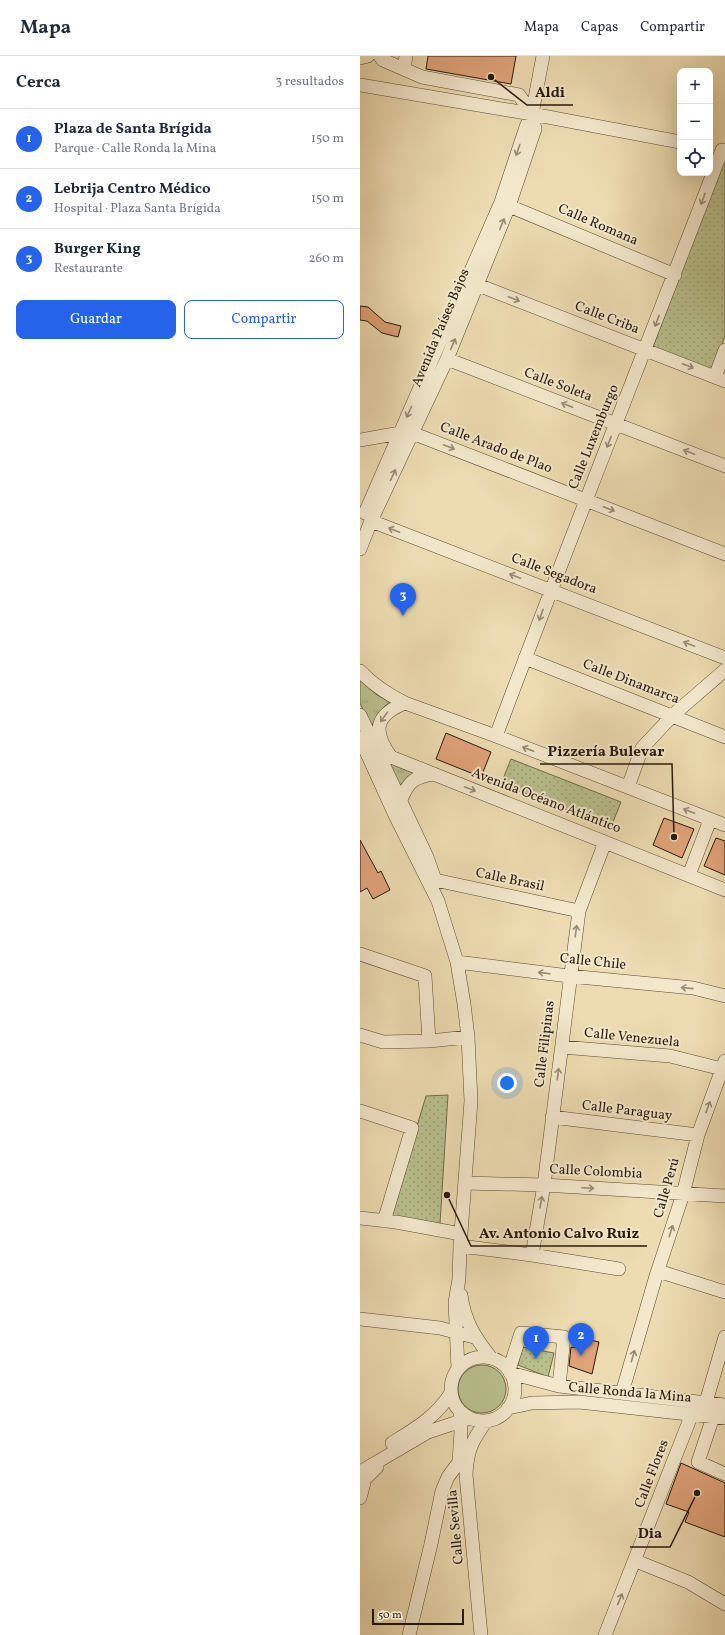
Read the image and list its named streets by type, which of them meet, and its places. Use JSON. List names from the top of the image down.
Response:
{
  "streets": {
    "street": [
      "Calle Romana",
      "Calle Criba",
      "Avenida Países Bajos",
      "Calle Soleta",
      "Calle Luxemburgo",
      "Calle Arado de Plao",
      "Calle Segadora",
      "Calle Dinamarca",
      "Avenida Océano Atlántico",
      "Calle Brasil",
      "Calle Chile",
      "Calle Venezuela",
      "Calle Filipinas",
      "Calle Paraguay",
      "Calle Colombia",
      "Calle Perú",
      "Calle Ronda la Mina",
      "Calle Flores",
      "Calle Sevilla"
    ]
  },
  "crossings": [
    ["Calle Romana", "Avenida Países Bajos"],
    ["Calle Romana", "Calle Luxemburgo"],
    ["Calle Criba", "Avenida Países Bajos"],
    ["Calle Criba", "Calle Luxemburgo"],
    ["Avenida Países Bajos", "Calle Soleta"],
    ["Avenida Países Bajos", "Calle Arado de Plao"],
    ["Avenida Países Bajos", "Calle Segadora"],
    ["Calle Soleta", "Calle Luxemburgo"],
    ["Calle Luxemburgo", "Calle Arado de Plao"],
    ["Calle Luxemburgo", "Calle Segadora"],
    ["Calle Luxemburgo", "Calle Dinamarca"],
    ["Avenida Océano Atlántico", "Calle Filipinas"],
    ["Calle Brasil", "Calle Filipinas"],
    ["Calle Chile", "Calle Filipinas"],
    ["Calle Venezuela", "Calle Filipinas"],
    ["Calle Venezuela", "Calle Perú"],
    ["Calle Filipinas", "Calle Paraguay"],
    ["Calle Filipinas", "Calle Colombia"],
    ["Calle Paraguay", "Calle Perú"],
    ["Calle Colombia", "Calle Perú"],
    ["Calle Perú", "Calle Ronda la Mina"],
    ["Calle Ronda la Mina", "Calle Flores"],
    ["Calle Ronda la Mina", "Calle Sevilla"]
  ],
  "one_way": [
    "Calle Criba",
    "Calle Soleta",
    "Calle Luxemburgo",
    "Calle Arado de Plao",
    "Calle Segadora",
    "Calle Chile",
    "Calle Perú"
  ],
  "places": [
    "Aldi",
    "Pizzería Bulevar",
    "Av. Antonio Calvo Ruiz",
    "Dia"
  ],
  "scale_bar": "50 m",
  "page": {
    "header": "Mapa",
    "nav": ["Mapa", "Capas", "Compartir"],
    "heading": ["Cerca", "3 resultados"],
    "map_buttons": ["+", "−"],
    "list": [
      {
        "mark": "1",
        "name": "Plaza de Santa Brígida",
        "note": "Parque · Calle Ronda la Mina",
        "value": "150 m"
      },
      {
        "mark": "2",
        "name": "Lebrija Centro Médico",
        "note": "Hospital · Plaza Santa Brígida",
        "value": "150 m"
      },
      {
        "mark": "3",
        "name": "Burger King",
        "note": "Restaurante",
        "value": "260 m"
      }
    ],
    "buttons": ["Guardar", "Compartir"],
    "pins": ["3", "2", "1"],
    "scale": "50 m"
  }
}
